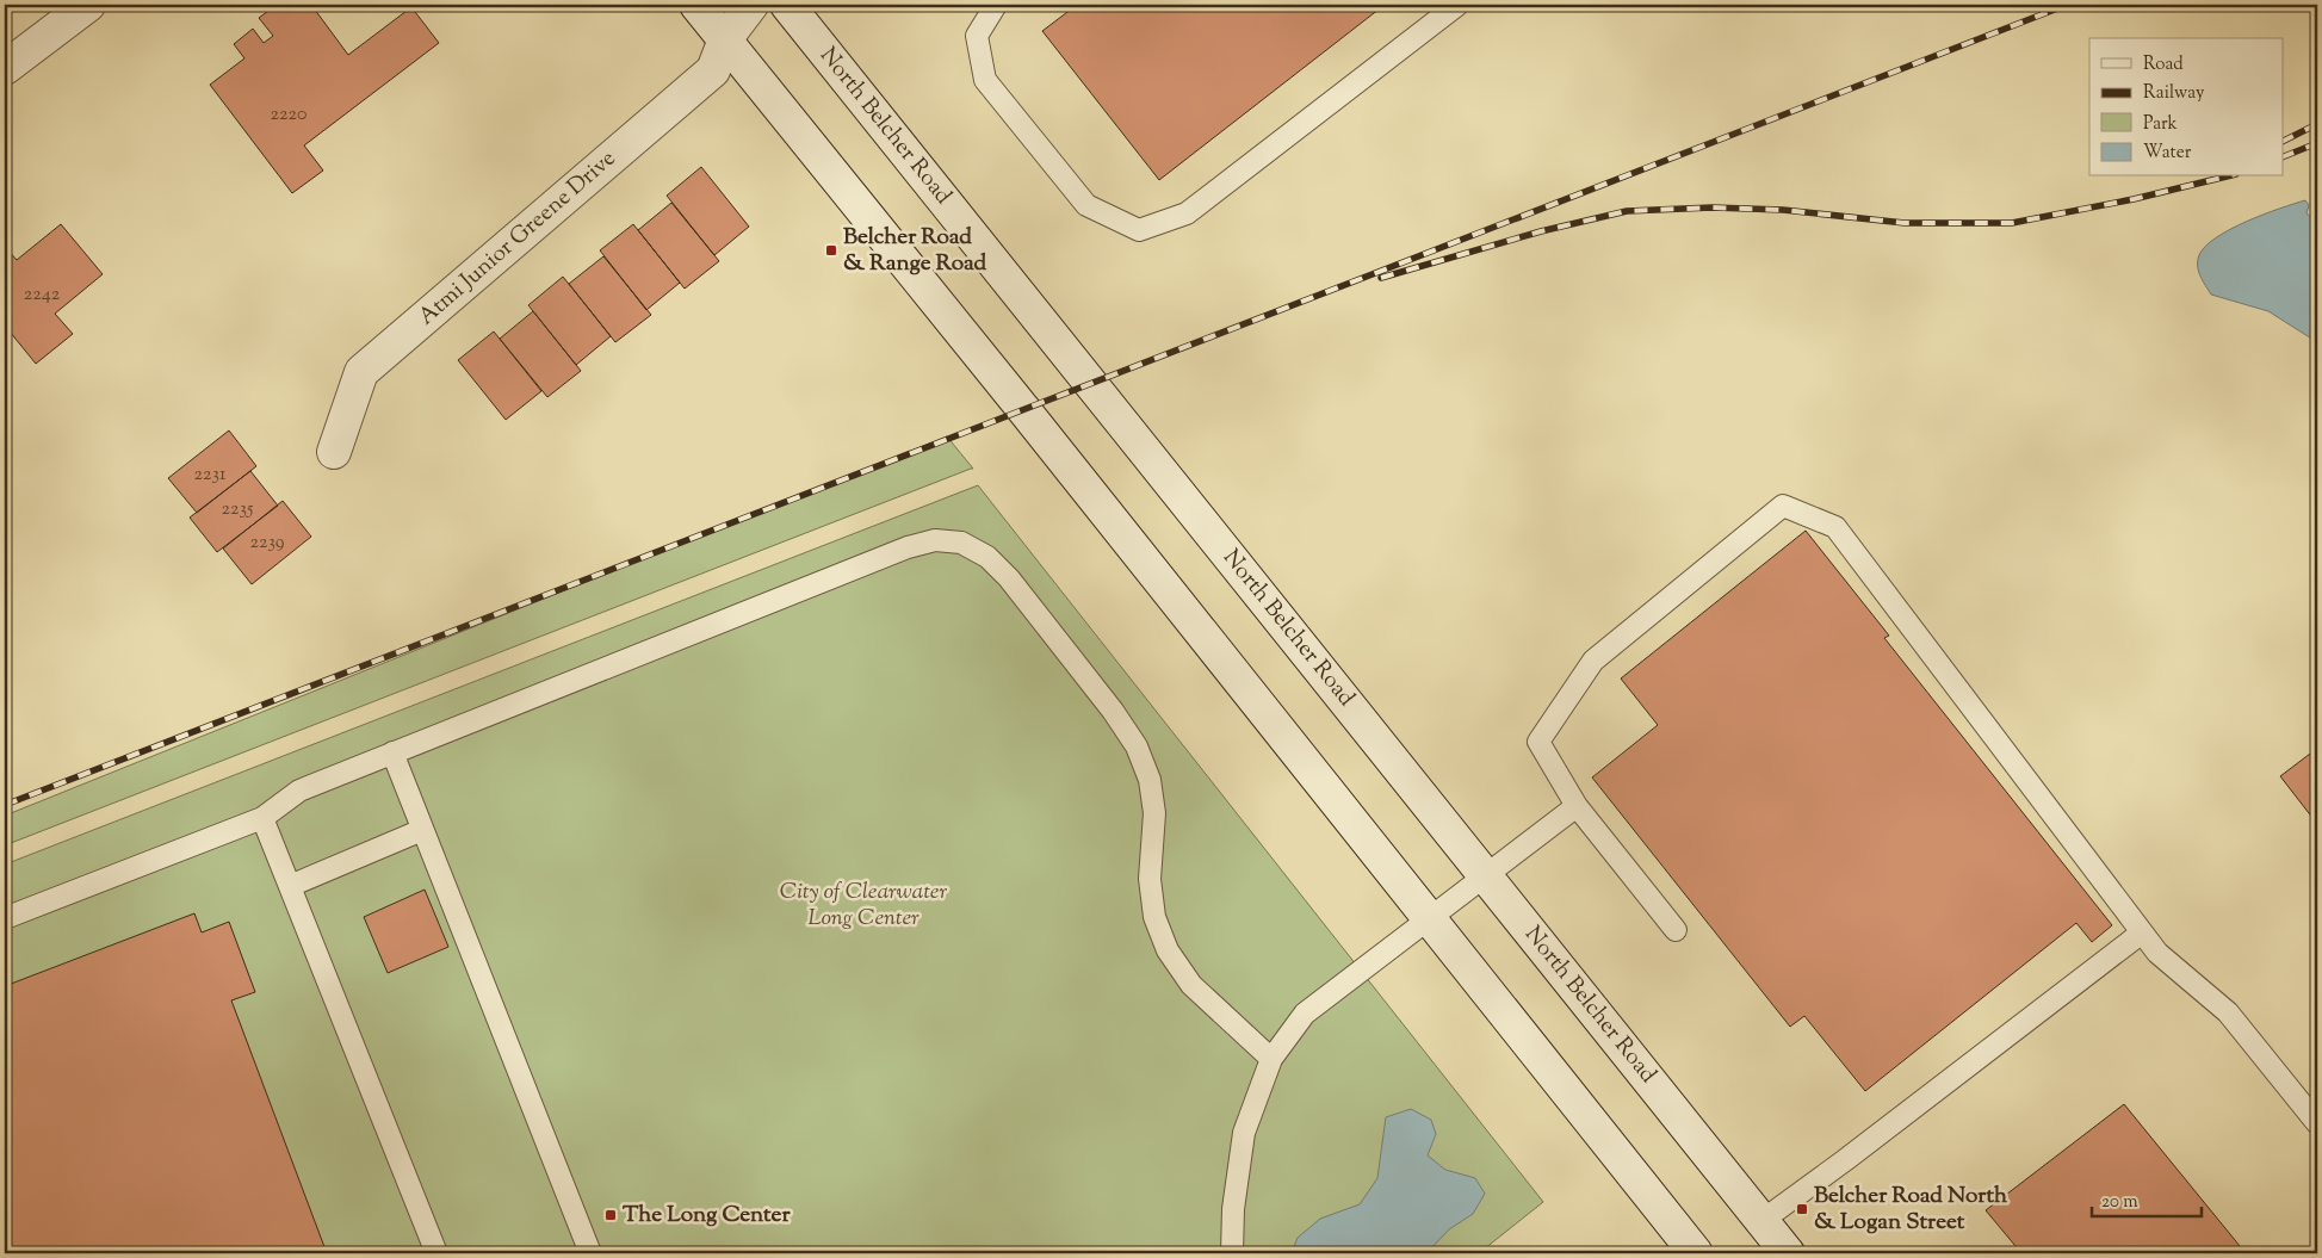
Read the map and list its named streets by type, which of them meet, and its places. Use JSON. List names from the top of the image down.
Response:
{
  "streets": {
    "main road": ["North Belcher Road", "Atmi Junior Greene Drive"]
  },
  "parks": ["City of Clearwater Long Center"],
  "places": {
    "transit": ["Belcher Road & Range Road", "Belcher Road North & Logan Street", "The Long Center"]
  },
  "house_numbers": [
    "2220",
    "2242",
    "2231",
    "2235",
    "2239"
  ],
  "legend": [
    "Road",
    "Railway",
    "Park",
    "Water"
  ],
  "scale_bar": "20 m"
}
